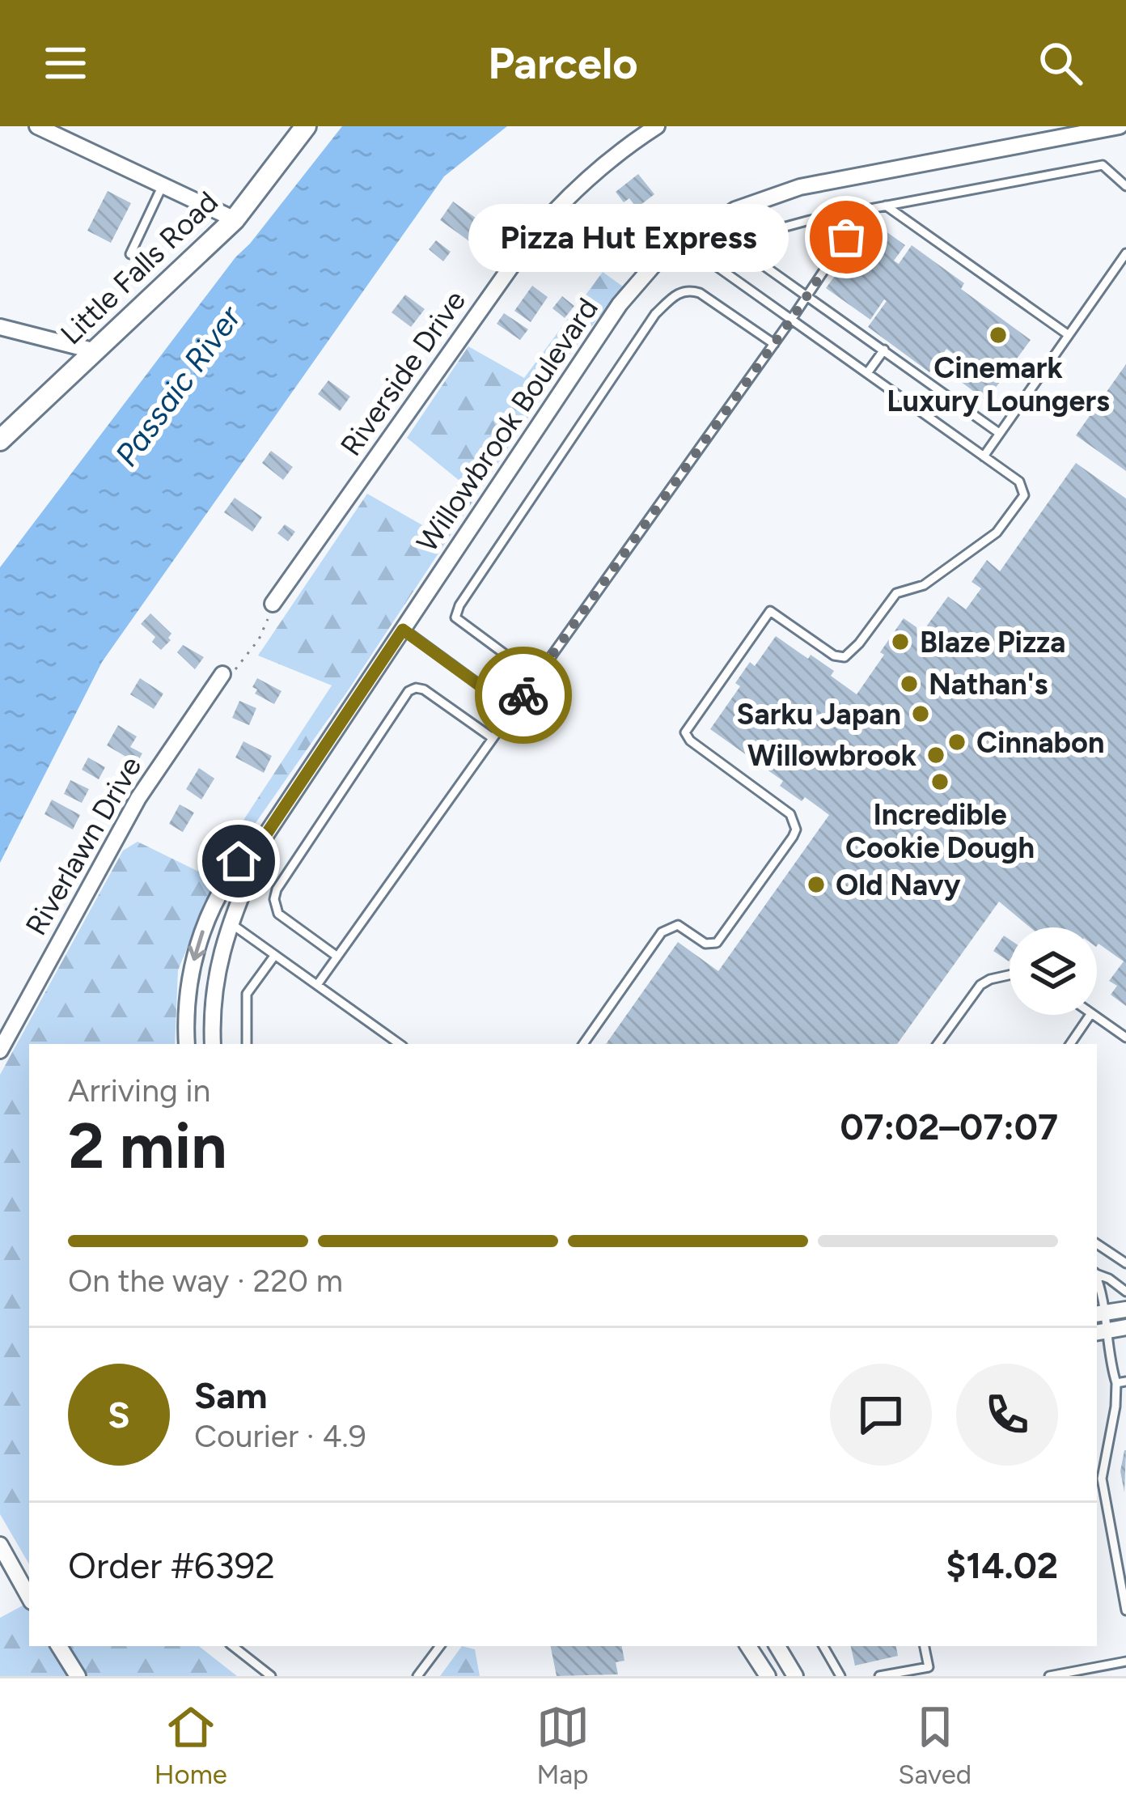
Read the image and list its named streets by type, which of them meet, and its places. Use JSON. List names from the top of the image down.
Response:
{
  "streets": {
    "street": [
      "Little Falls Road",
      "Riverside Drive",
      "Willowbrook Boulevard",
      "Riverlawn Drive"
    ]
  },
  "water": ["Passaic River"],
  "places": [
    "Pizza Hut Express",
    "Cinemark Luxury Loungers",
    "Blaze Pizza",
    "Nathan's",
    "Sarku Japan",
    "Cinnabon",
    "Willowbrook",
    "Incredible Cookie Dough",
    "Old Navy"
  ],
  "page": {
    "header": "Parcelo",
    "bubble": "Pizza Hut Express",
    "heading": ["2 min", "Arriving in", "07:02–07:07"],
    "panel": [
      "Sam",
      "Courier · 4.9",
      "Order #6392",
      "$14.02"
    ],
    "bar": "On the way · 220 m",
    "round": "S",
    "tabs": ["Home", "Map", "Saved"]
  }
}
